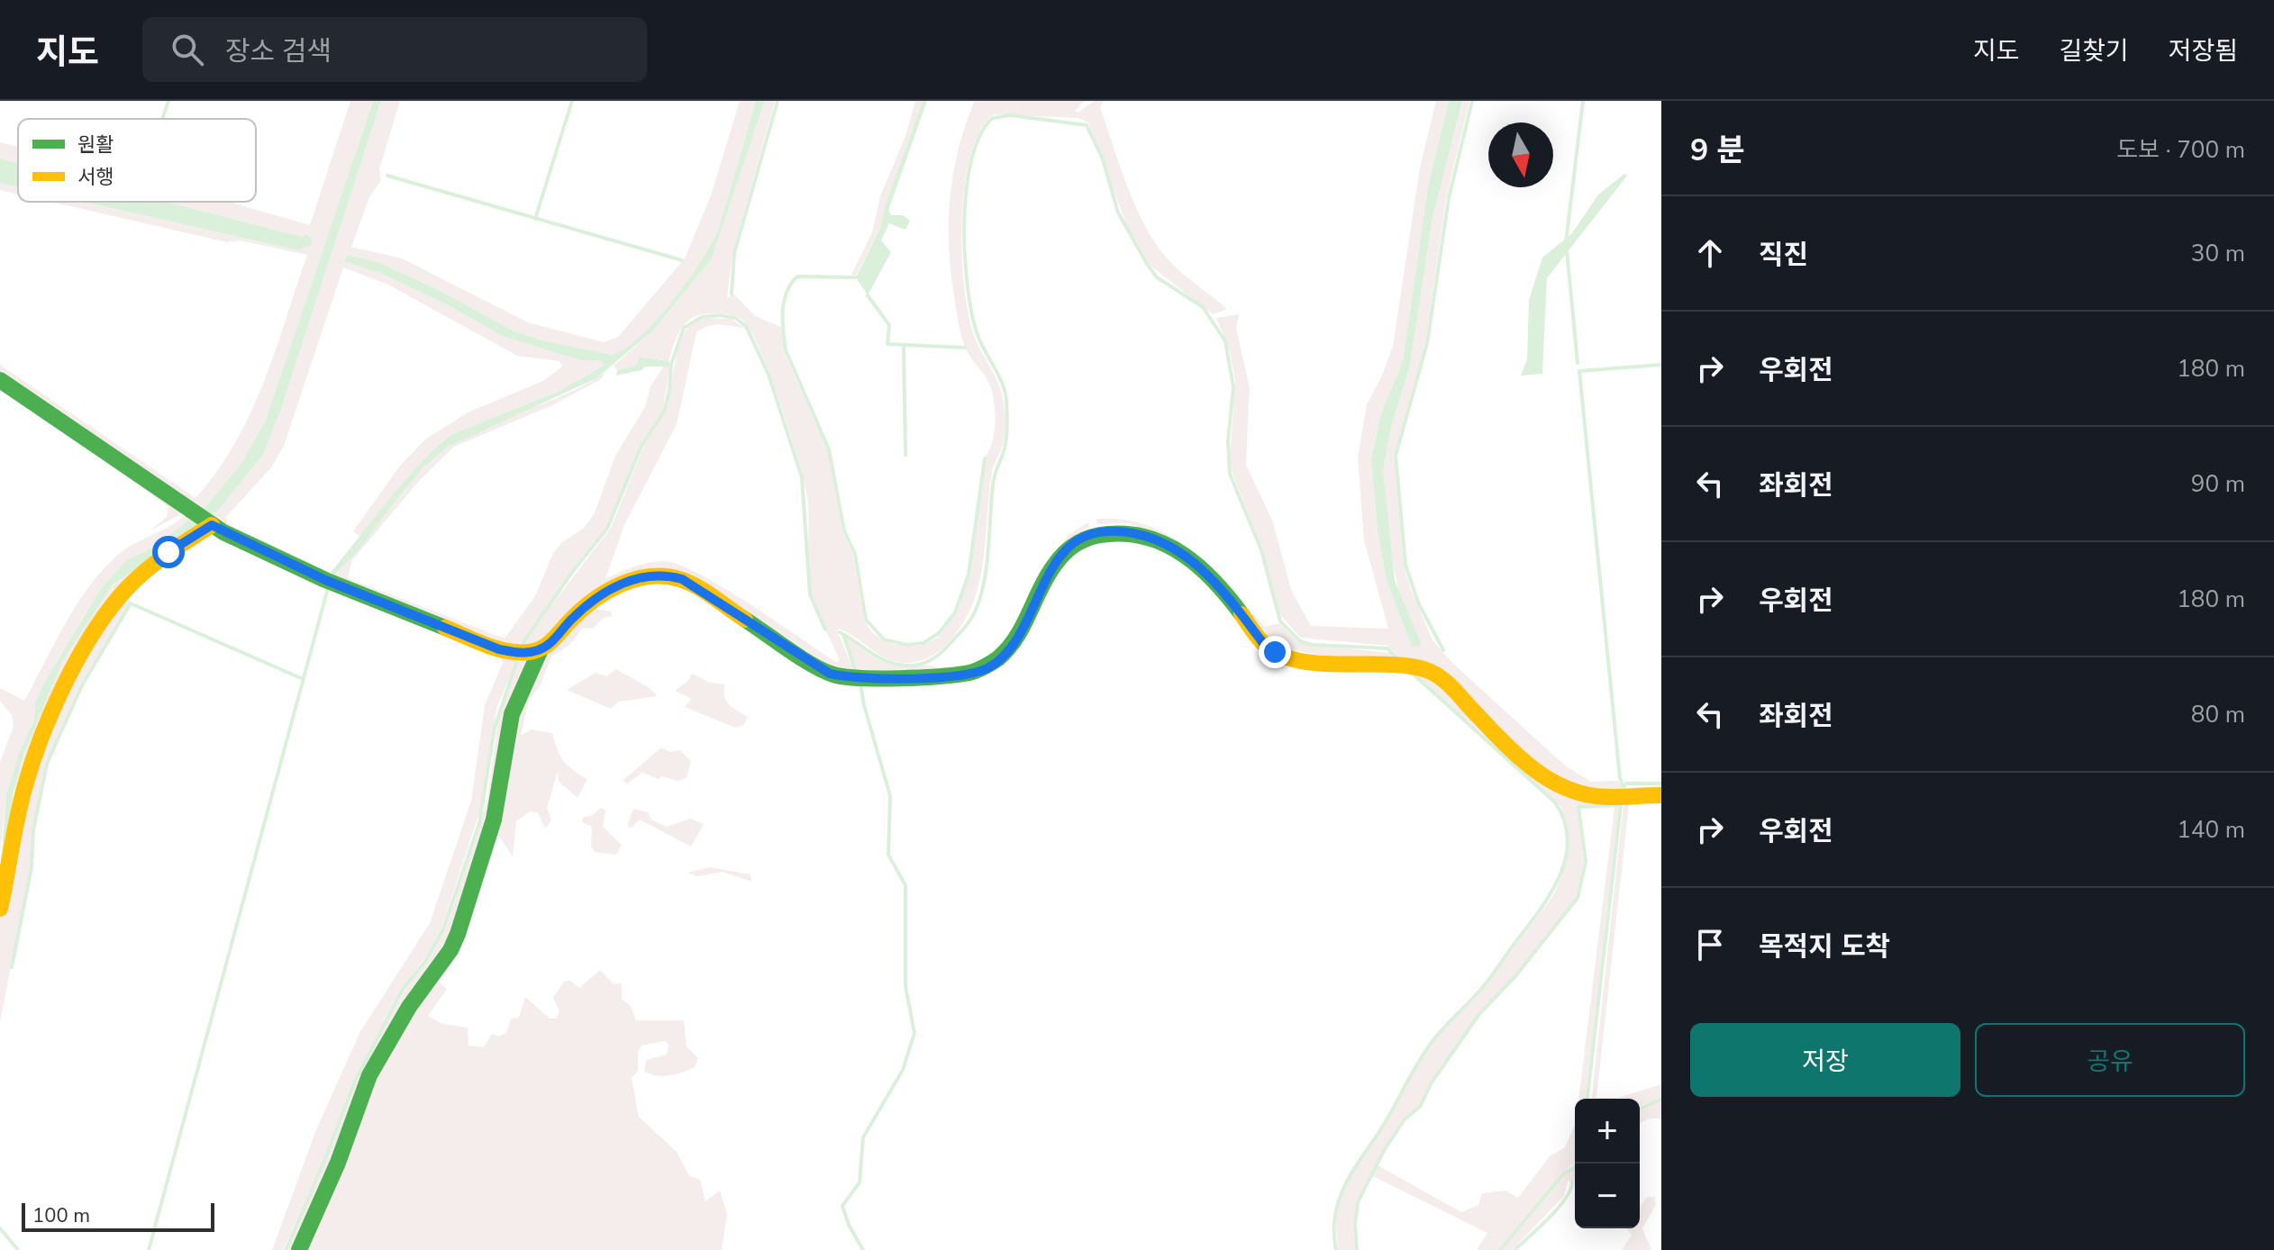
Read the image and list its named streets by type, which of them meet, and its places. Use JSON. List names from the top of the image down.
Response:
{
  "legend": ["원활", "서행"],
  "scale_bar": "100 m",
  "north": "bottom",
  "page": {
    "header": "지도",
    "search": "장소 검색",
    "nav": ["지도", "길찾기", "저장됨"],
    "heading": ["9 분", "도보 · 700 m"],
    "list": [
      ["직진", "30 m"],
      ["우회전", "180 m"],
      ["좌회전", "90 m"],
      ["우회전", "180 m"],
      ["좌회전", "80 m"],
      ["우회전", "140 m"],
      "목적지 도착"
    ],
    "buttons": ["저장", "공유"],
    "map_buttons": ["+", "−"],
    "scale": "100 m"
  }
}
